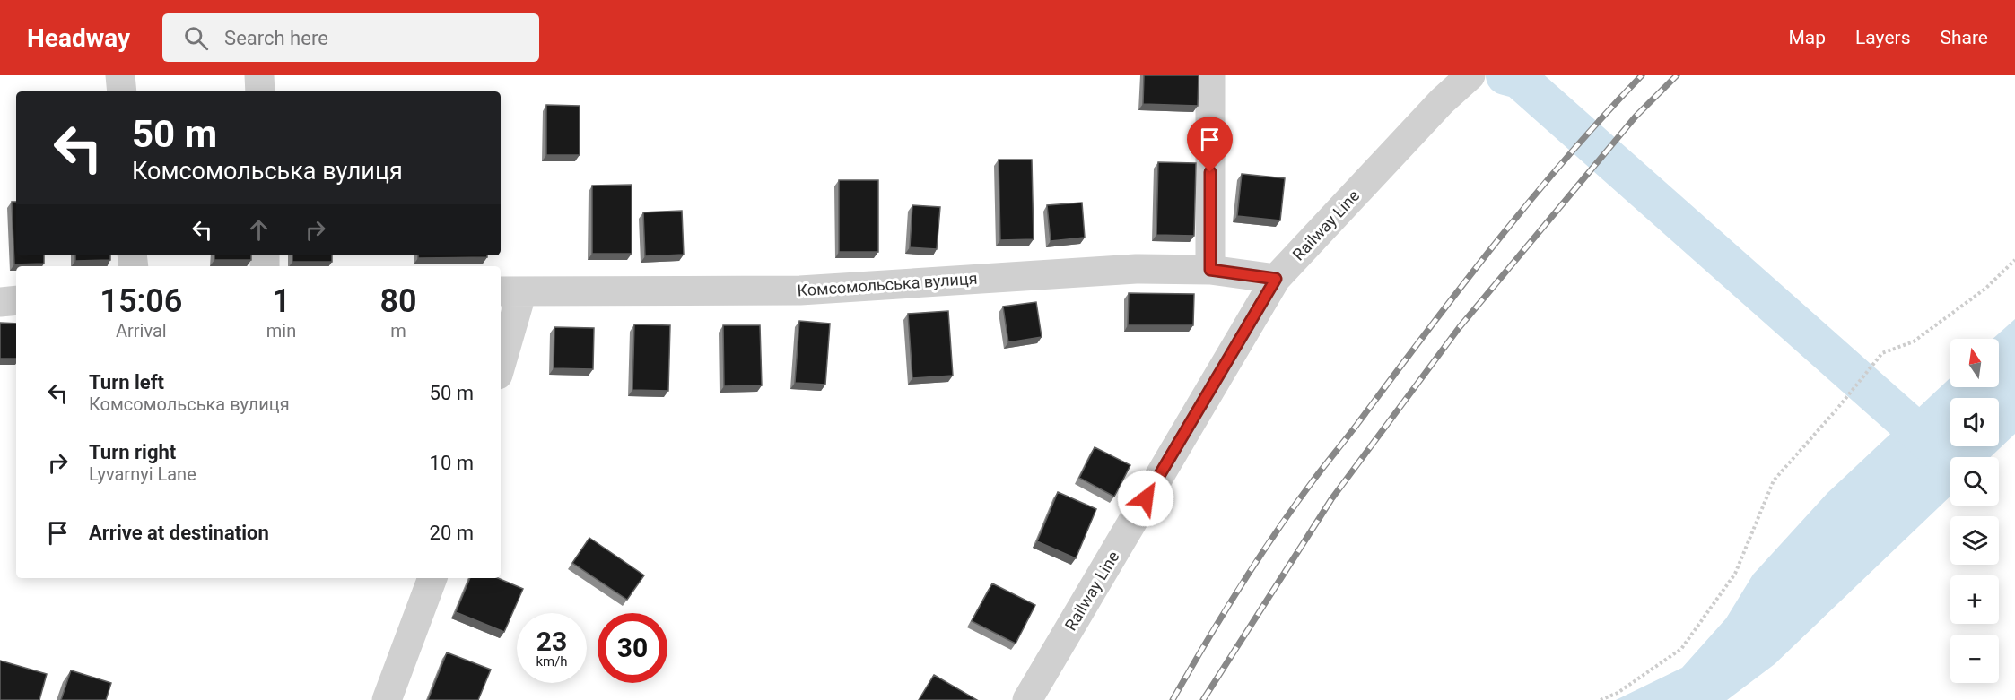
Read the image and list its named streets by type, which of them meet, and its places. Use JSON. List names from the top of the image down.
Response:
{
  "streets": {
    "street": ["Railway Line", "Комсомольська вулиця"]
  },
  "crossings": [
    ["Railway Line", "Комсомольська вулиця"]
  ],
  "north": "top",
  "page": {
    "header": "Headway",
    "search": "Search here",
    "nav": ["Map", "Layers", "Share"],
    "turn": ["50 m", "Комсомольська вулиця"],
    "eta": [
      "15:06",
      "Arrival",
      "1",
      "min",
      "80",
      "m"
    ],
    "map_buttons": ["+", "−"],
    "list": [
      {
        "name": "Turn left",
        "note": "Комсомольська вулиця",
        "value": "50 m"
      },
      {
        "name": "Turn right",
        "note": "Lyvarnyi Lane",
        "value": "10 m"
      },
      {
        "name": "Arrive at destination",
        "value": "20 m"
      }
    ],
    "speed": "23 km/h",
    "limit": "30"
  }
}
